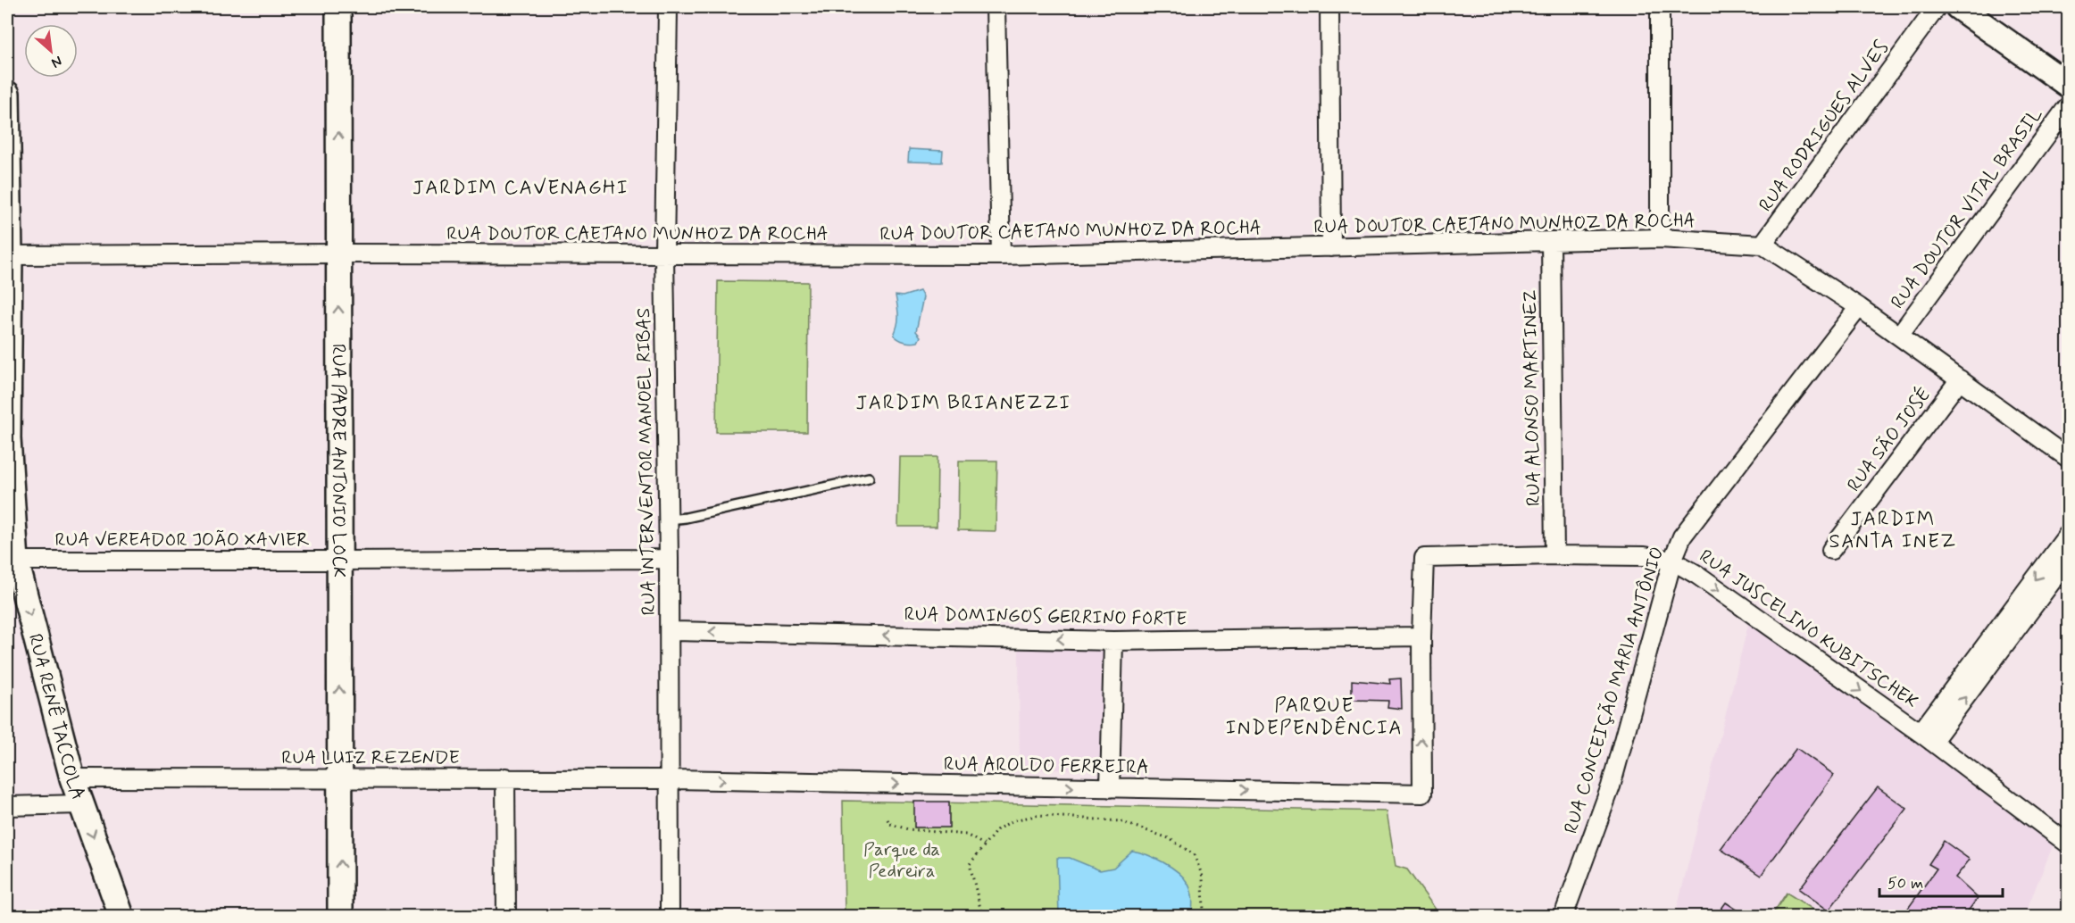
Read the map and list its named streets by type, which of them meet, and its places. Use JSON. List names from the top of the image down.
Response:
{
  "streets": {
    "main road": ["RUA PADRE ANTONIO LOCK", "RUA RENÊ TACCOLA"],
    "street": [
      "RUA RODRIGUES ALVES",
      "RUA DOUTOR VITAL BRASIL",
      "RUA DOUTOR CAETANO MUNHOZ DA ROCHA",
      "RUA ALONSO MARTINEZ",
      "RUA SÃO JOSÉ",
      "RUA INTERVENTOR MANOEL RIBAS",
      "RUA VEREADOR JOÃO XAVIER",
      "RUA DOMINGOS GERRINO FORTE",
      "RUA JUSCELINO KUBITSCHEK",
      "RUA CONCEIÇÃO MARIA ANTÔNIO",
      "RUA LUIZ REZENDE",
      "RUA AROLDO FERREIRA"
    ]
  },
  "crossings": [
    ["RUA RODRIGUES ALVES", "RUA DOUTOR CAETANO MUNHOZ DA ROCHA"],
    ["RUA DOUTOR VITAL BRASIL", "RUA DOUTOR CAETANO MUNHOZ DA ROCHA"],
    ["RUA DOUTOR CAETANO MUNHOZ DA ROCHA", "RUA ALONSO MARTINEZ"],
    ["RUA DOUTOR CAETANO MUNHOZ DA ROCHA", "RUA SÃO JOSÉ"],
    ["RUA DOUTOR CAETANO MUNHOZ DA ROCHA", "RUA PADRE ANTONIO LOCK"],
    ["RUA DOUTOR CAETANO MUNHOZ DA ROCHA", "RUA INTERVENTOR MANOEL RIBAS"],
    ["RUA DOUTOR CAETANO MUNHOZ DA ROCHA", "RUA CONCEIÇÃO MARIA ANTÔNIO"],
    ["RUA DOUTOR CAETANO MUNHOZ DA ROCHA", "RUA RENÊ TACCOLA"],
    ["RUA ALONSO MARTINEZ", "RUA JUSCELINO KUBITSCHEK"],
    ["RUA PADRE ANTONIO LOCK", "RUA VEREADOR JOÃO XAVIER"],
    ["RUA PADRE ANTONIO LOCK", "RUA LUIZ REZENDE"],
    ["RUA INTERVENTOR MANOEL RIBAS", "RUA VEREADOR JOÃO XAVIER"],
    ["RUA INTERVENTOR MANOEL RIBAS", "RUA DOMINGOS GERRINO FORTE"],
    ["RUA INTERVENTOR MANOEL RIBAS", "RUA LUIZ REZENDE"],
    ["RUA INTERVENTOR MANOEL RIBAS", "RUA AROLDO FERREIRA"],
    ["RUA VEREADOR JOÃO XAVIER", "RUA RENÊ TACCOLA"],
    ["RUA DOMINGOS GERRINO FORTE", "RUA JUSCELINO KUBITSCHEK"],
    ["RUA DOMINGOS GERRINO FORTE", "RUA AROLDO FERREIRA"],
    ["RUA JUSCELINO KUBITSCHEK", "RUA CONCEIÇÃO MARIA ANTÔNIO"],
    ["RUA JUSCELINO KUBITSCHEK", "RUA AROLDO FERREIRA"],
    ["RUA RENÊ TACCOLA", "RUA LUIZ REZENDE"],
    ["RUA LUIZ REZENDE", "RUA AROLDO FERREIRA"]
  ],
  "one_way": [
    "RUA PADRE ANTONIO LOCK",
    "RUA DOMINGOS GERRINO FORTE",
    "RUA JUSCELINO KUBITSCHEK",
    "RUA RENÊ TACCOLA",
    "RUA AROLDO FERREIRA"
  ],
  "districts": [
    "JARDIM CAVENAGHI",
    "JARDIM BRIANEZZI",
    "JARDIM SANTA INEZ",
    "PARQUE INDEPENDÊNCIA"
  ],
  "parks": ["Parque da Pedreira"],
  "scale_bar": "50 m",
  "north": "bottom right"
}
